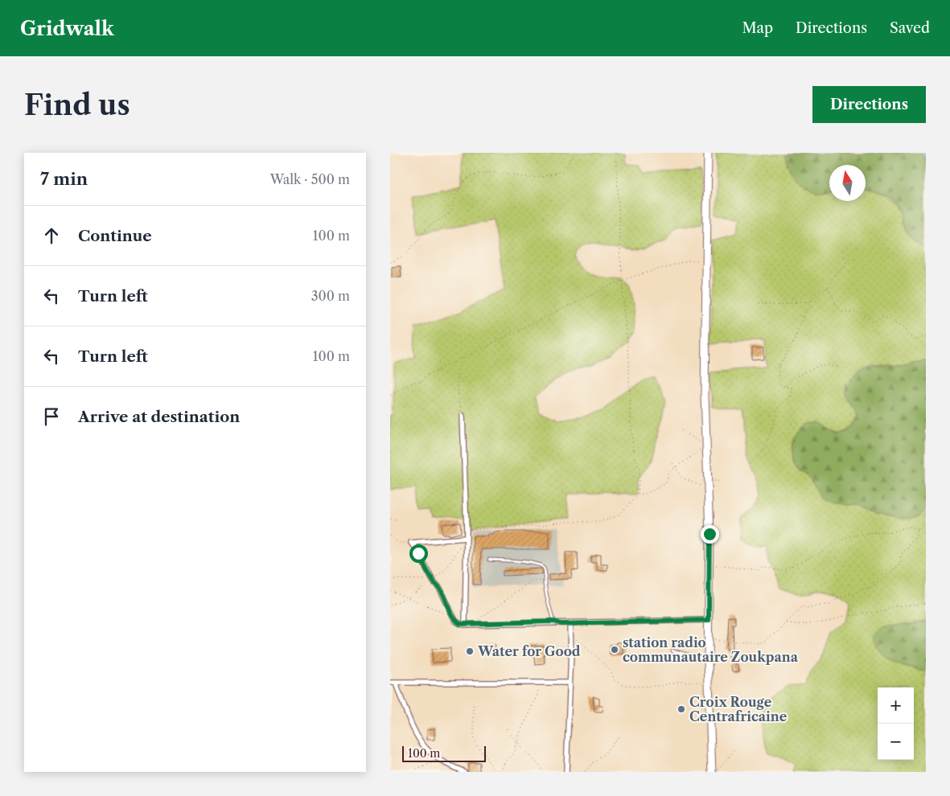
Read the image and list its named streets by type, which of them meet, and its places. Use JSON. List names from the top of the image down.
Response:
{
  "places": ["station radio communautaire Zoukpana", "Water for Good", "Croix Rouge Centrafricaine"],
  "scale_bar": "100 m",
  "north": "top",
  "page": {
    "header": "Gridwalk",
    "nav": ["Map", "Directions", "Saved"],
    "buttons": "Directions",
    "title": "Find us",
    "heading": ["7 min", "Walk · 500 m"],
    "list": [
      ["Continue", "100 m"],
      ["Turn left", "300 m"],
      ["Turn left", "100 m"],
      "Arrive at destination"
    ],
    "map_buttons": ["+", "−"],
    "scale": "100 m"
  }
}
